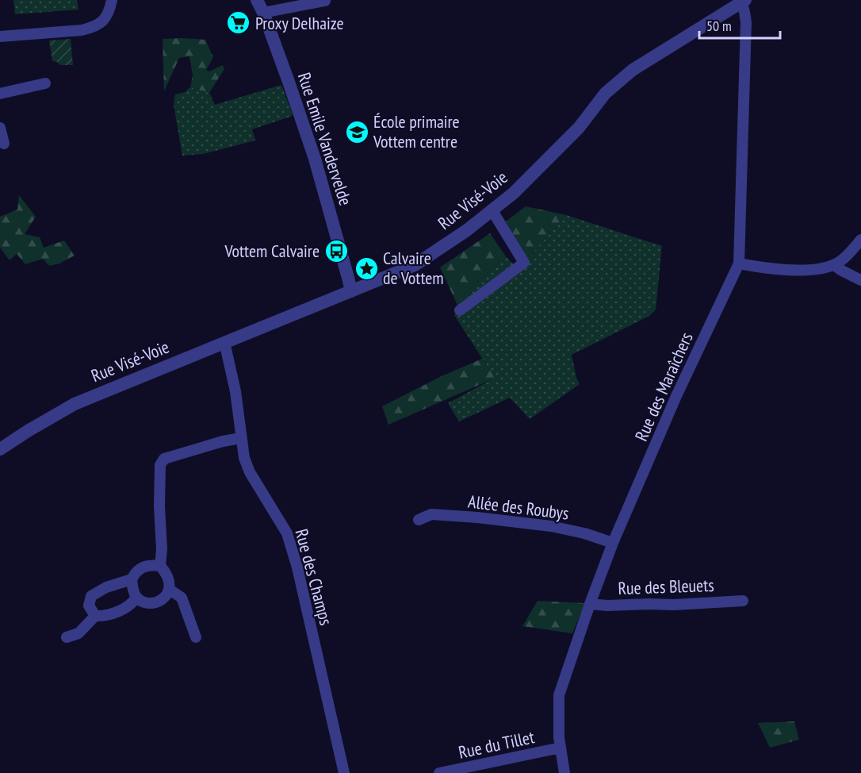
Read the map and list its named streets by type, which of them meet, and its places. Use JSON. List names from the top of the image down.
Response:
{
  "streets": {
    "street": [
      "Rue Emile Vandervelde",
      "Rue Visé-Voie",
      "Rue des Maraîchers",
      "Allée des Roubys",
      "Rue des Champs",
      "Rue des Bleuets",
      "Rue du Tillet"
    ]
  },
  "crossings": [
    ["Rue Emile Vandervelde", "Rue Visé-Voie"],
    ["Rue Visé-Voie", "Rue des Maraîchers"],
    ["Rue Visé-Voie", "Rue des Champs"],
    ["Rue des Maraîchers", "Allée des Roubys"],
    ["Rue des Maraîchers", "Rue des Bleuets"],
    ["Rue des Maraîchers", "Rue du Tillet"]
  ],
  "places": {
    "supermarket": ["Proxy Delhaize"],
    "school or university": ["École primaire Vottem centre"],
    "bus stop": ["Vottem Calvaire"],
    "place": ["Calvaire de Vottem"]
  },
  "scale_bar": "50 m"
}
